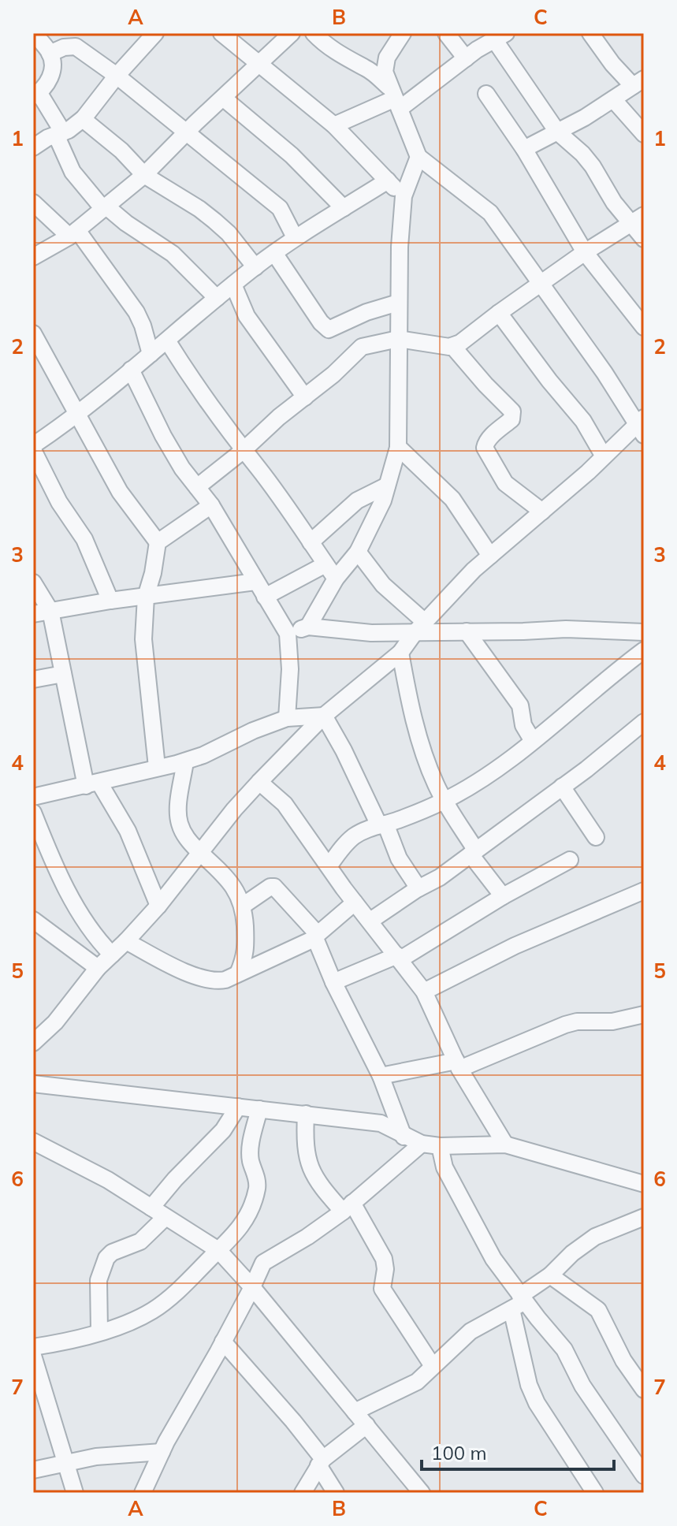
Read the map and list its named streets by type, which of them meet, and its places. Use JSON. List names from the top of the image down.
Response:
{
  "scale_bar": "100 m",
  "grid": {
    "columns": ["A", "B", "C"],
    "rows": [
      "1",
      "2",
      "3",
      "4",
      "5",
      "6",
      "7"
    ]
  }
}
